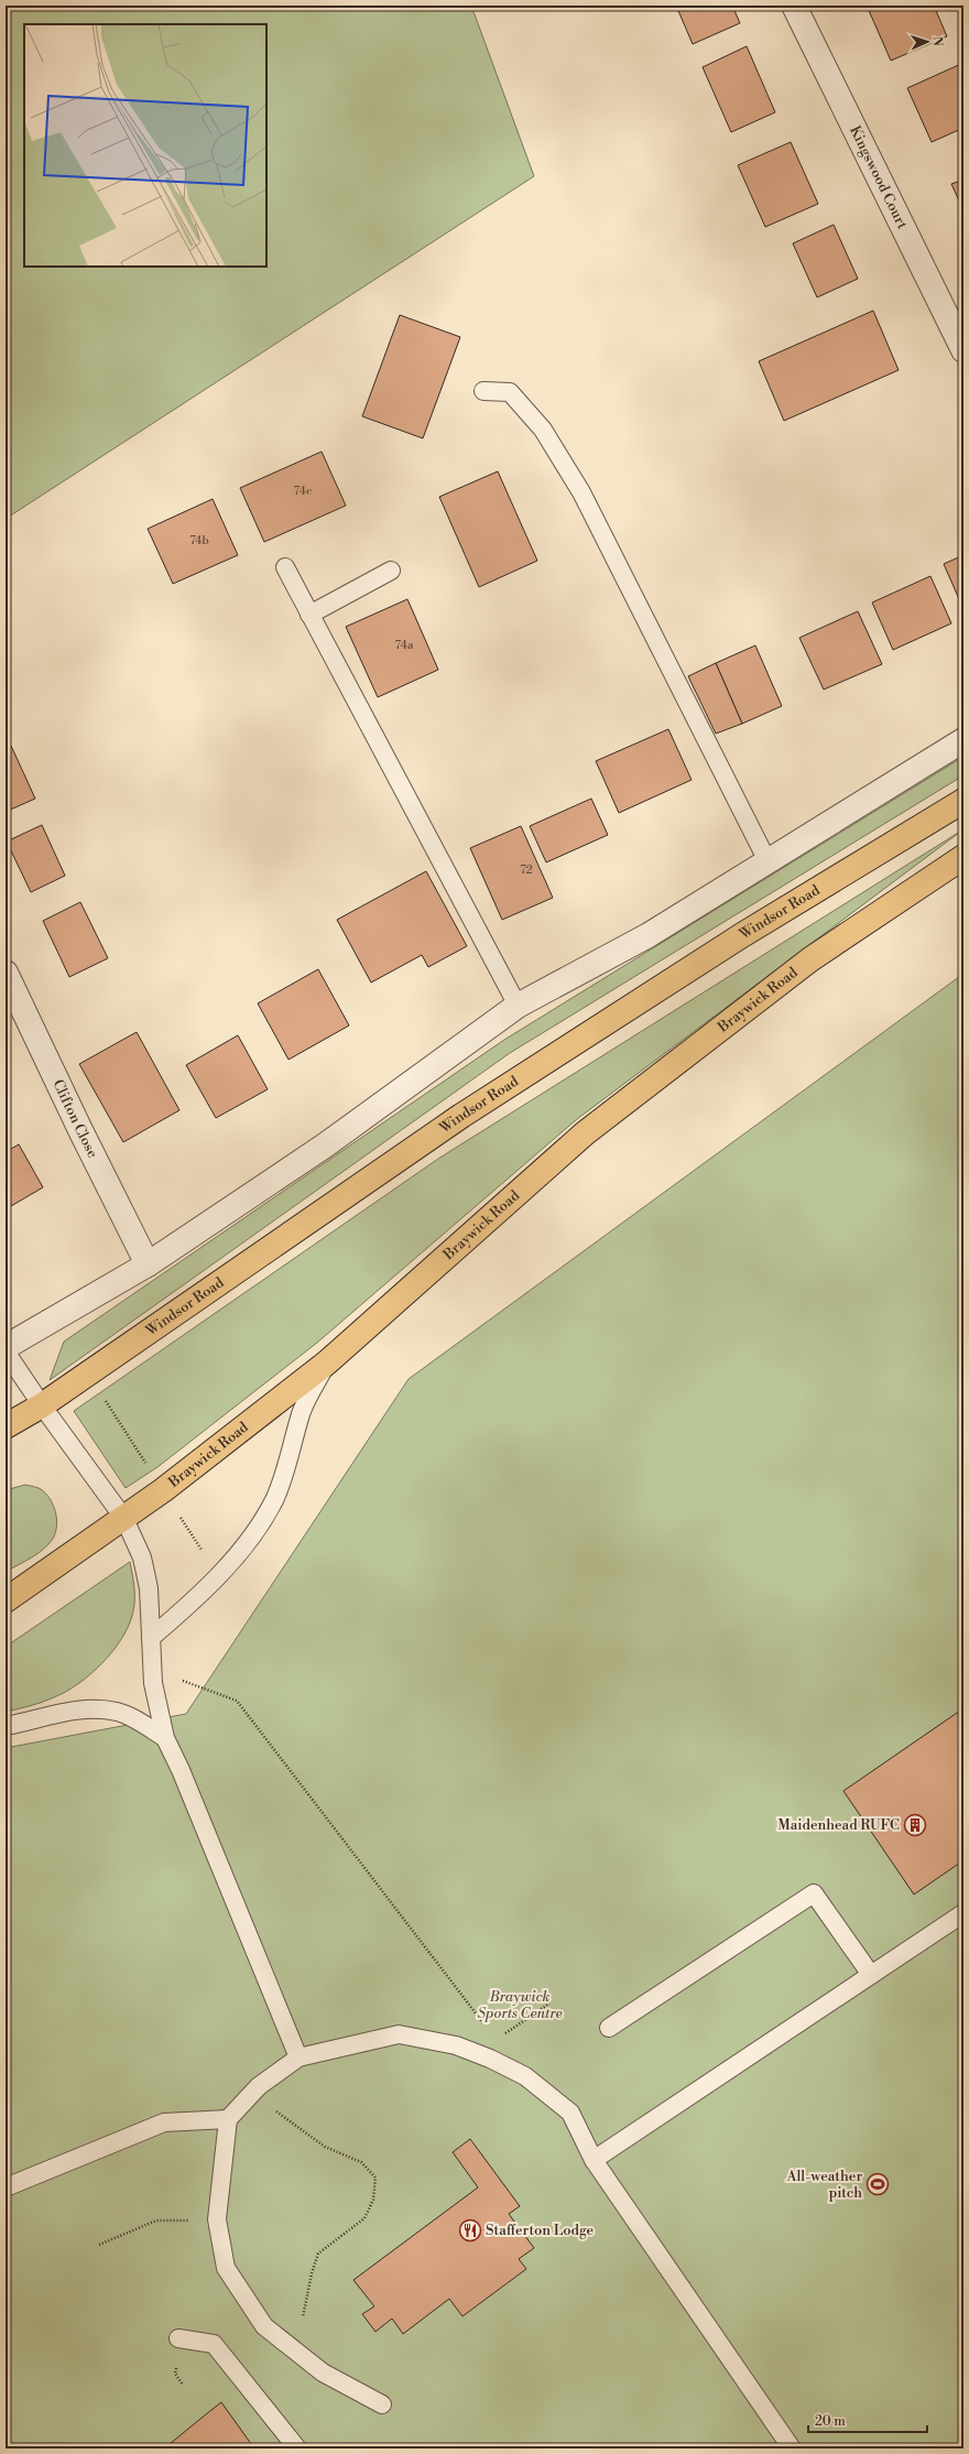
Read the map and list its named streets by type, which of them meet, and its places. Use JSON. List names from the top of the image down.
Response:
{
  "streets": {
    "main road": ["Windsor Road", "Braywick Road"],
    "street": ["Kingswood Court", "Clifton Close"]
  },
  "parks": ["Braywick Sports Centre"],
  "places": {
    "building": ["Maidenhead RUFC"],
    "sports": ["All-weather pitch"],
    "restaurant": ["Stafferton Lodge"]
  },
  "house_numbers": [
    "74c",
    "74b",
    "74a",
    "72"
  ],
  "scale_bar": "20 m",
  "north": "right"
}
